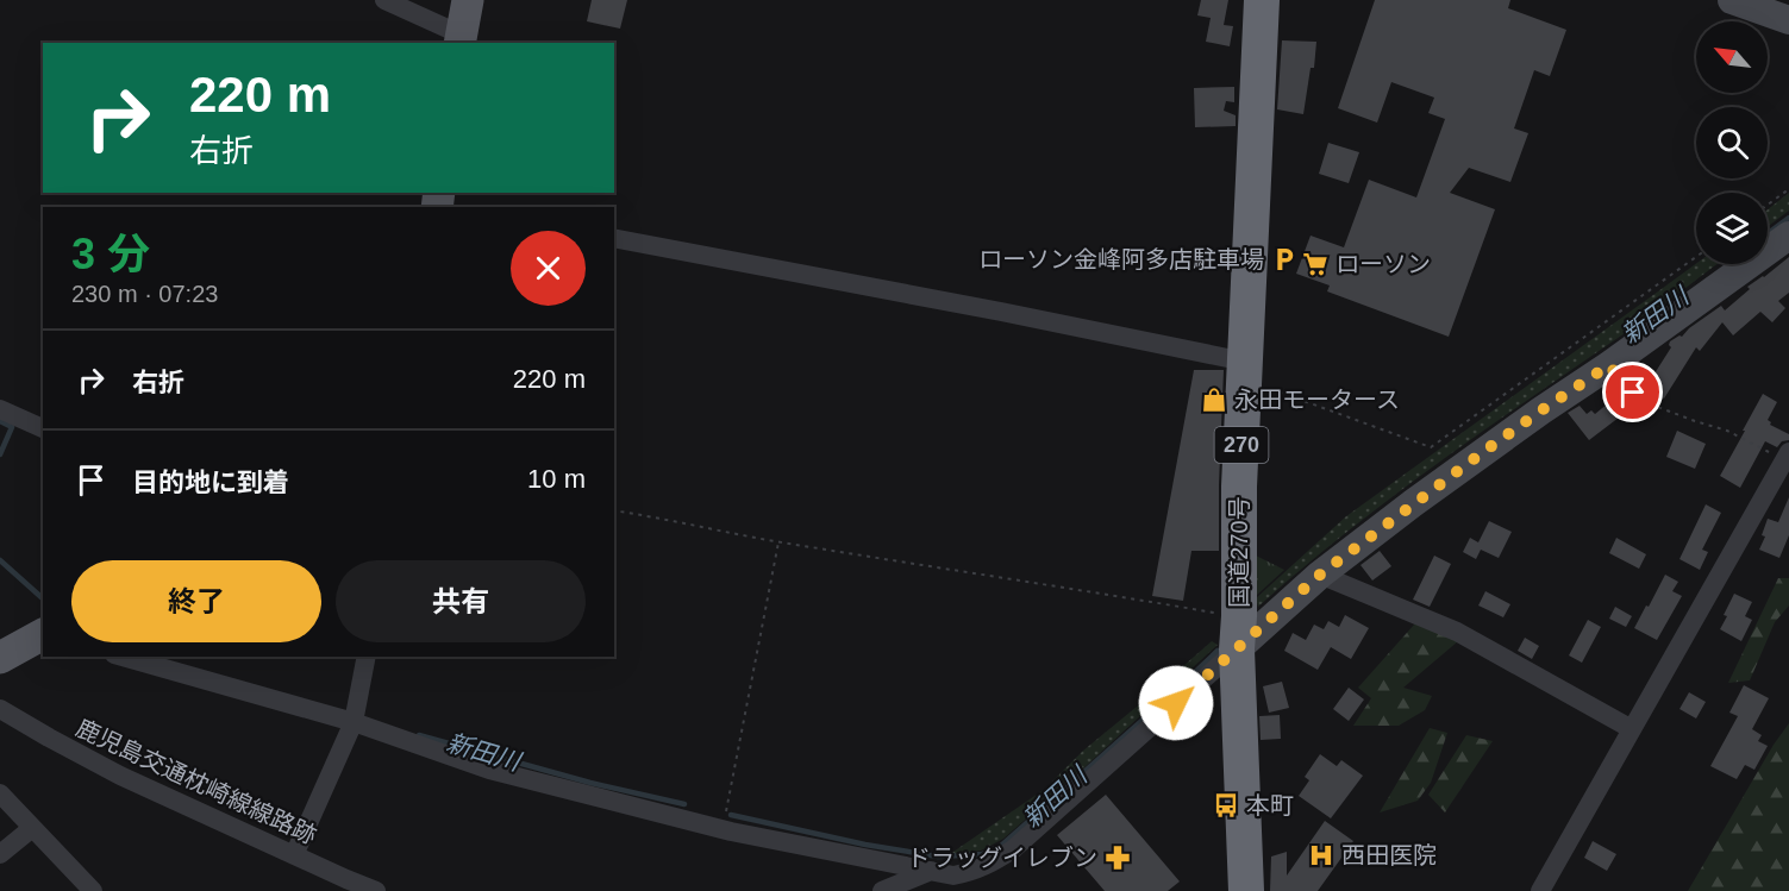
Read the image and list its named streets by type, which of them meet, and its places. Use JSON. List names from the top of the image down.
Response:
{
  "streets": {
    "highway": ["270", "国道270号"],
    "street": ["鹿児島交通枕崎線線路跡"]
  },
  "water": ["新田川"],
  "places": {
    "parking": ["ローソン金峰阿多店駐車場"],
    "supermarket": ["ローソン"],
    "shop": ["永田モータース"],
    "bus stop": ["本町"],
    "hospital": ["西田医院"],
    "pharmacy": ["ドラッグイレブン"]
  },
  "north": "top left",
  "page": {
    "turn": ["220 m", "右折"],
    "heading": ["3 分", "230 m · 07:23"],
    "list": [
      {
        "name": "右折",
        "value": "220 m"
      },
      {
        "name": "目的地に到着",
        "value": "10 m"
      }
    ],
    "buttons": ["終了", "共有"]
  }
}
